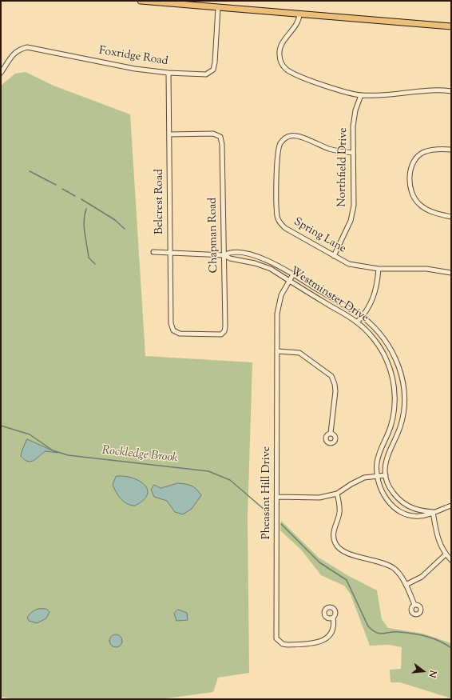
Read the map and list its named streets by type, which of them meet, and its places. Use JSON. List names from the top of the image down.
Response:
{
  "streets": {
    "street": [
      "Foxridge Road",
      "Northfield Drive",
      "Belcrest Road",
      "Chapman Road",
      "Spring Lane",
      "Westminster Drive",
      "Pheasant Hill Drive"
    ]
  },
  "crossings": [
    ["Foxridge Road", "Belcrest Road"],
    ["Northfield Drive", "Spring Lane"],
    ["Belcrest Road", "Chapman Road"],
    ["Belcrest Road", "Westminster Drive"],
    ["Chapman Road", "Westminster Drive"],
    ["Westminster Drive", "Pheasant Hill Drive"]
  ],
  "water": ["Rockledge Brook"],
  "north": "right"
}
